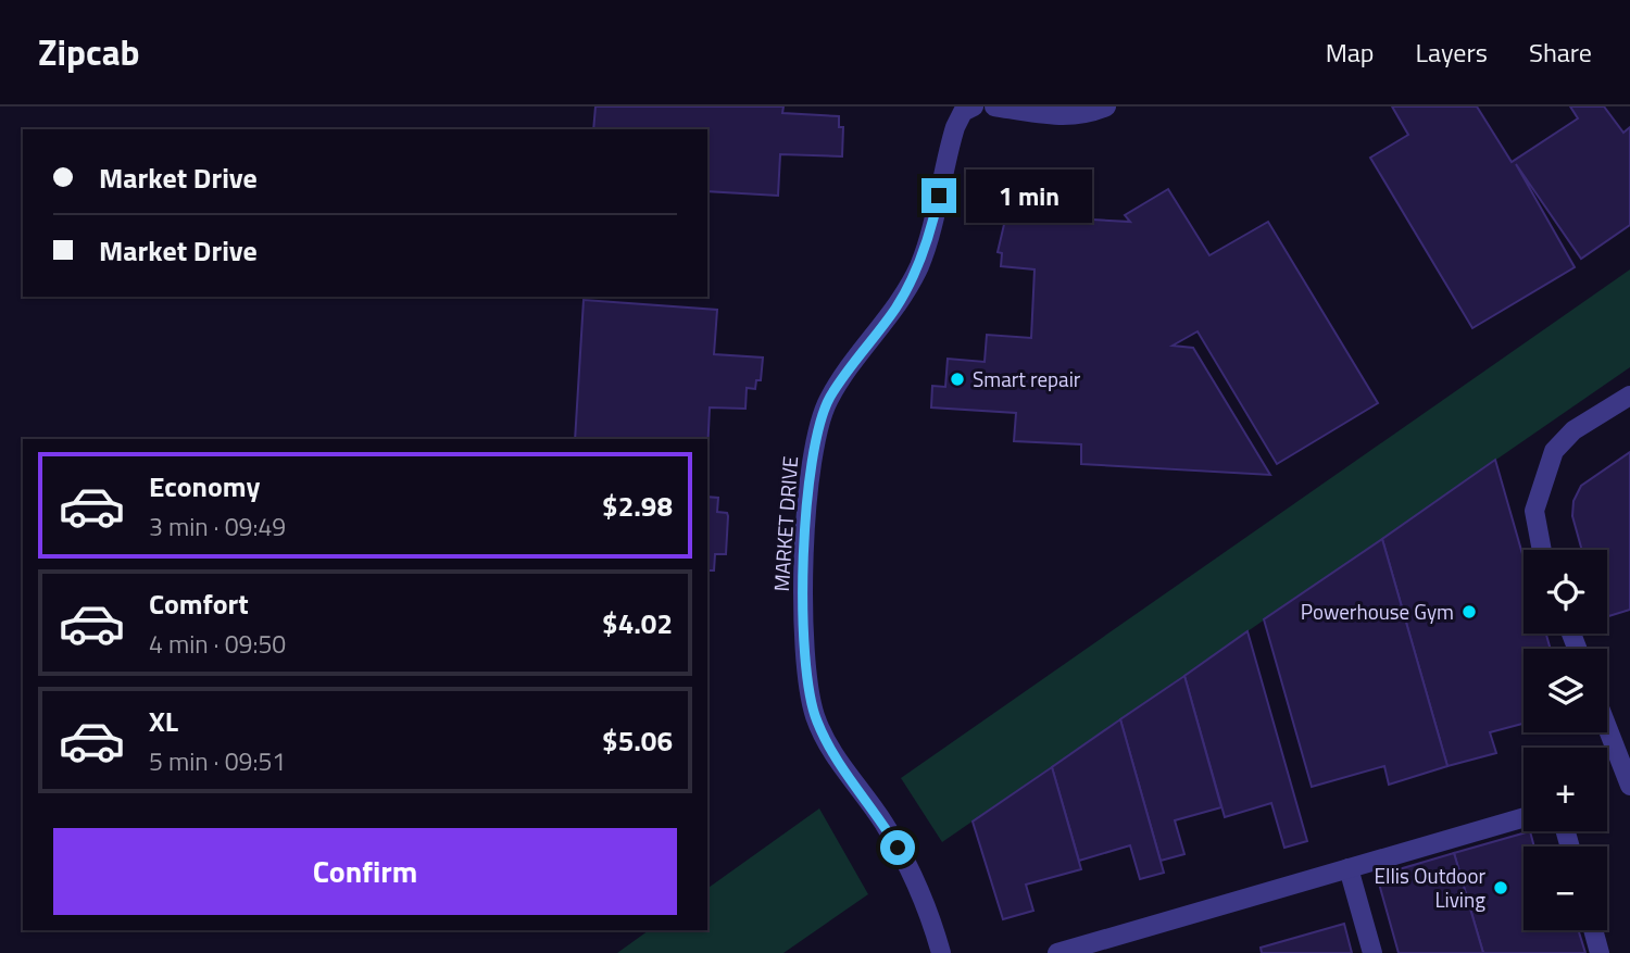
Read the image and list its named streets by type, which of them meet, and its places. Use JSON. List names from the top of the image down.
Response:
{
  "streets": {
    "street": ["MARKET DRIVE"]
  },
  "places": ["Smart repair", "Powerhouse Gym", "Ellis Outdoor Living"],
  "page": {
    "header": "Zipcab",
    "nav": ["Map", "Layers", "Share"],
    "banner": ["Market Drive", "Market Drive"],
    "bubble": "1 min",
    "list": [
      {
        "name": "Economy",
        "note": "3 min · 09:49",
        "value": "$2.98"
      },
      {
        "name": "Comfort",
        "note": "4 min · 09:50",
        "value": "$4.02"
      },
      {
        "name": "XL",
        "note": "5 min · 09:51",
        "value": "$5.06"
      }
    ],
    "map_buttons": ["+", "−"],
    "buttons": "Confirm"
  }
}
